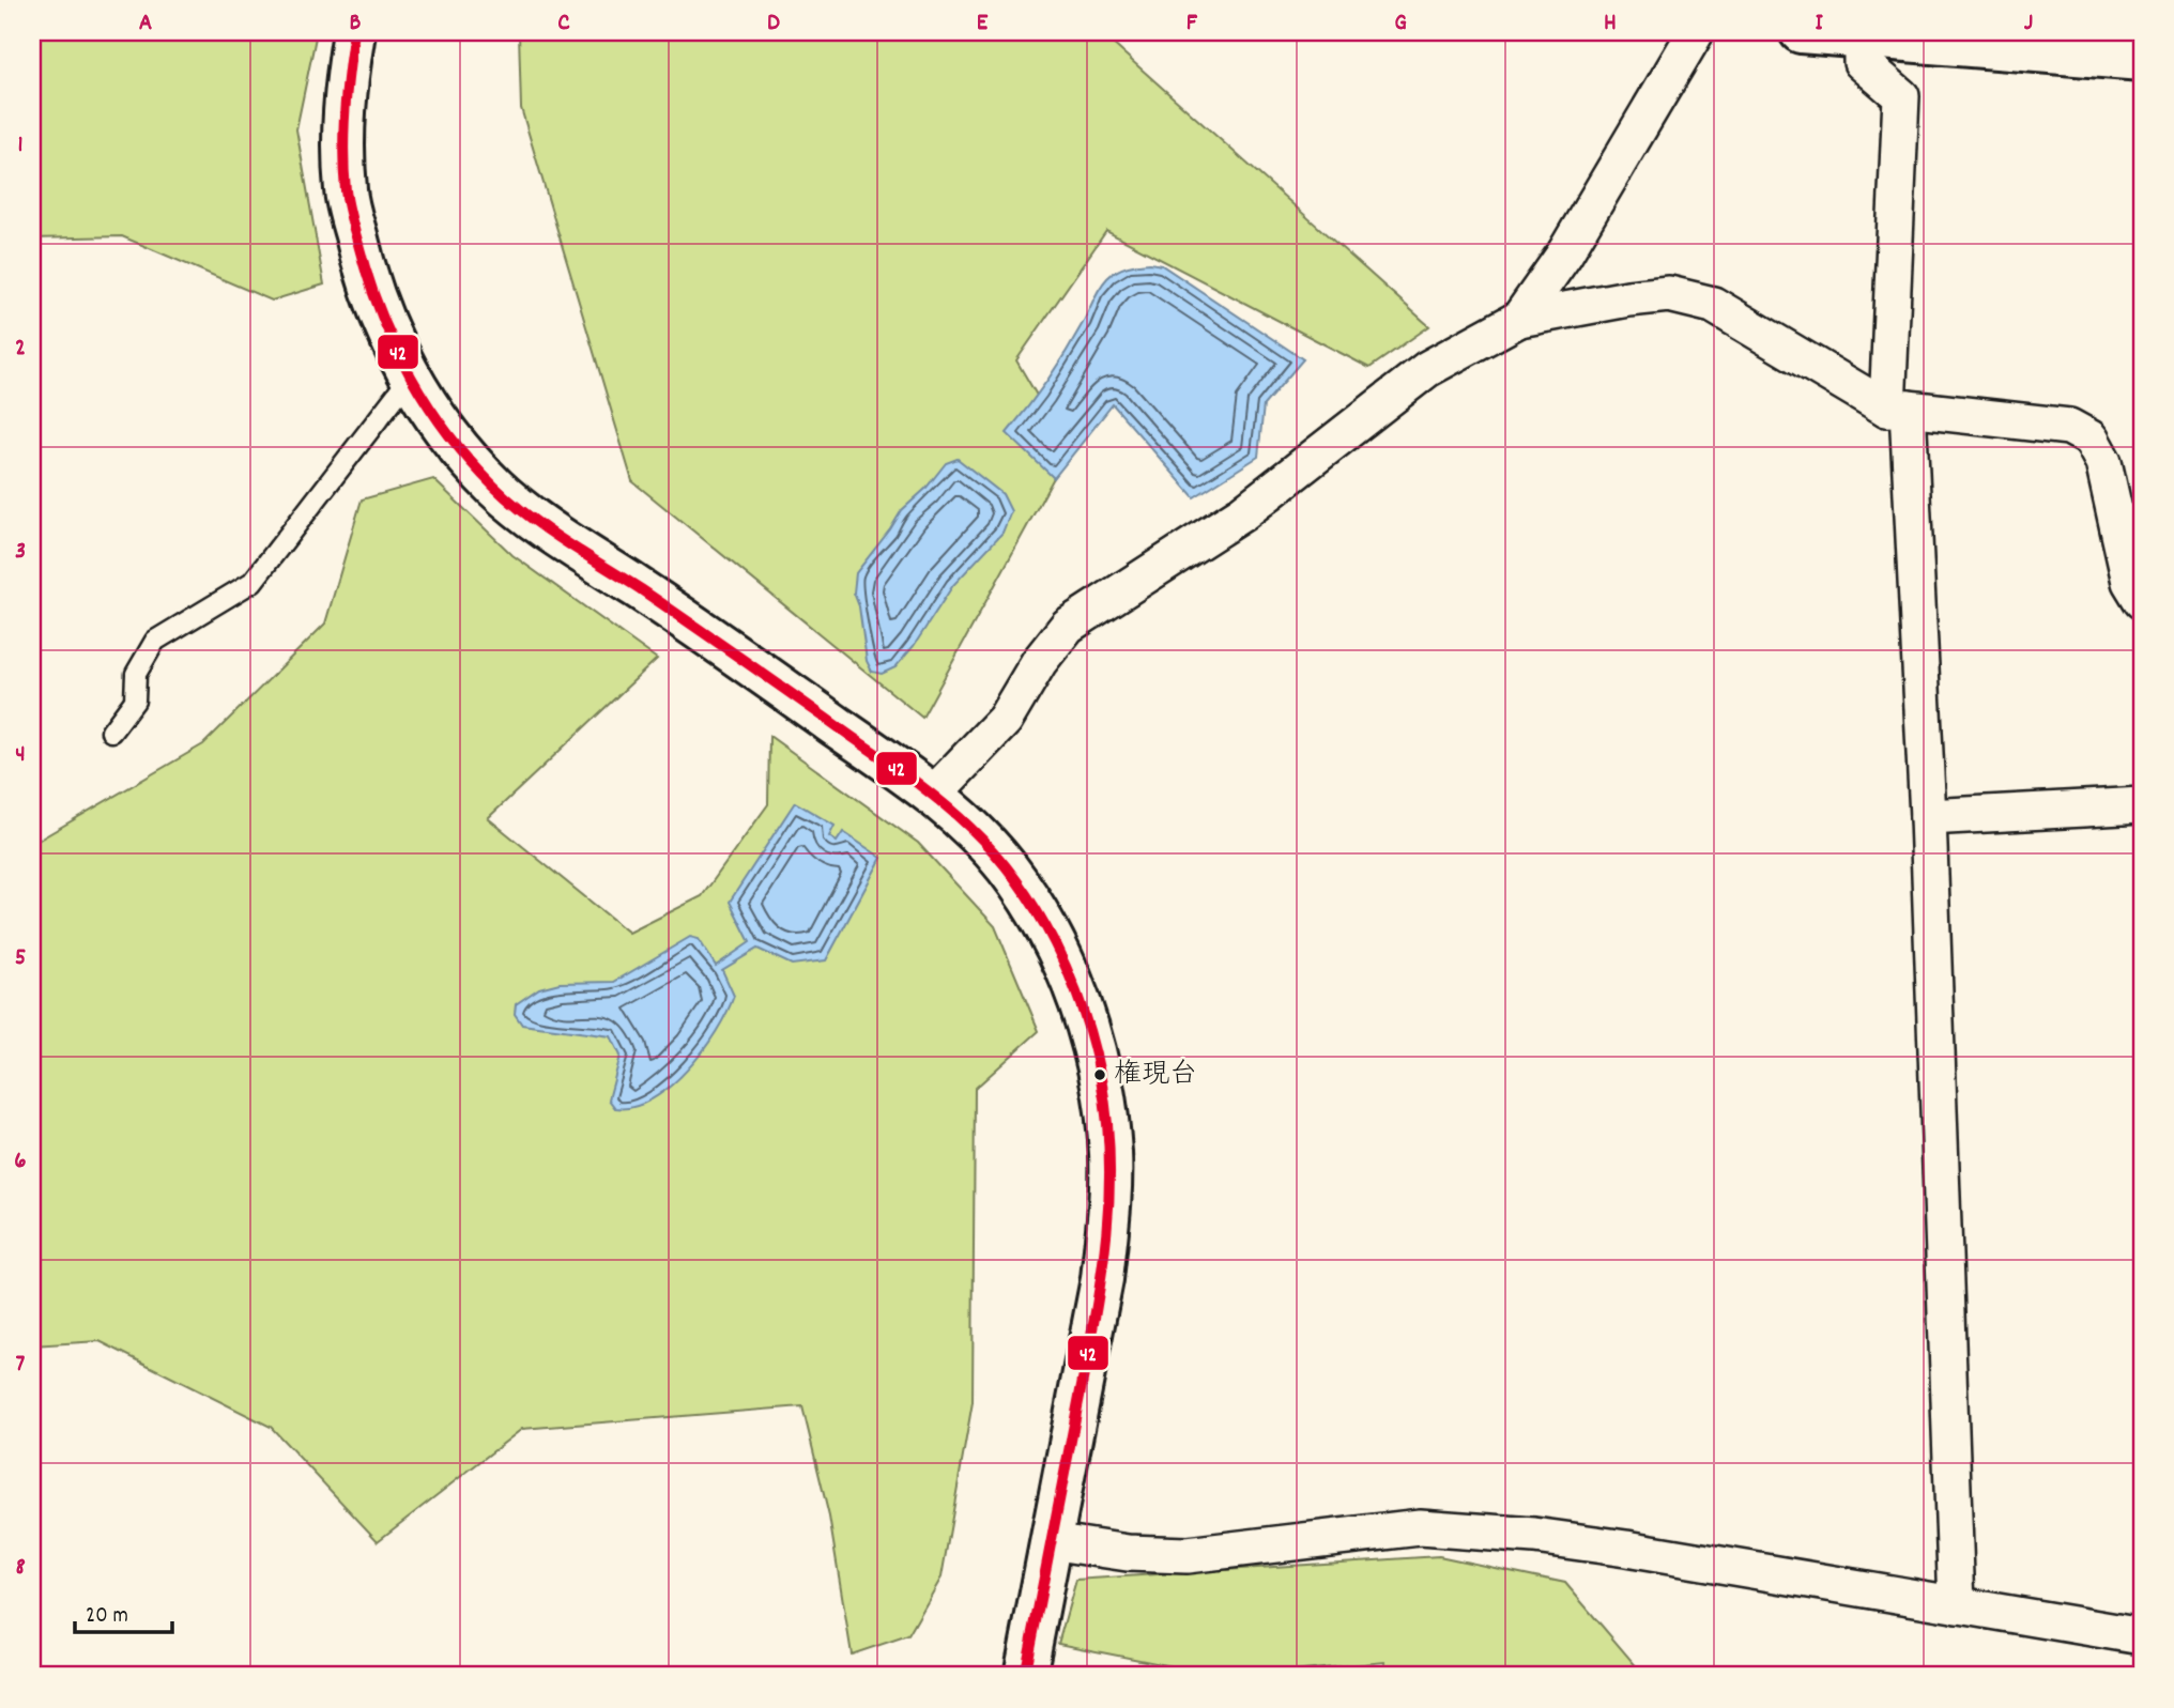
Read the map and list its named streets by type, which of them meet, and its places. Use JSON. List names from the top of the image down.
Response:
{
  "places": ["権現台"],
  "lines": ["transit line 42"],
  "scale_bar": "20 m",
  "grid": {
    "columns": [
      "A",
      "B",
      "C",
      "D",
      "E",
      "F",
      "G",
      "H",
      "I",
      "J"
    ],
    "rows": [
      "1",
      "2",
      "3",
      "4",
      "5",
      "6",
      "7",
      "8"
    ]
  }
}
